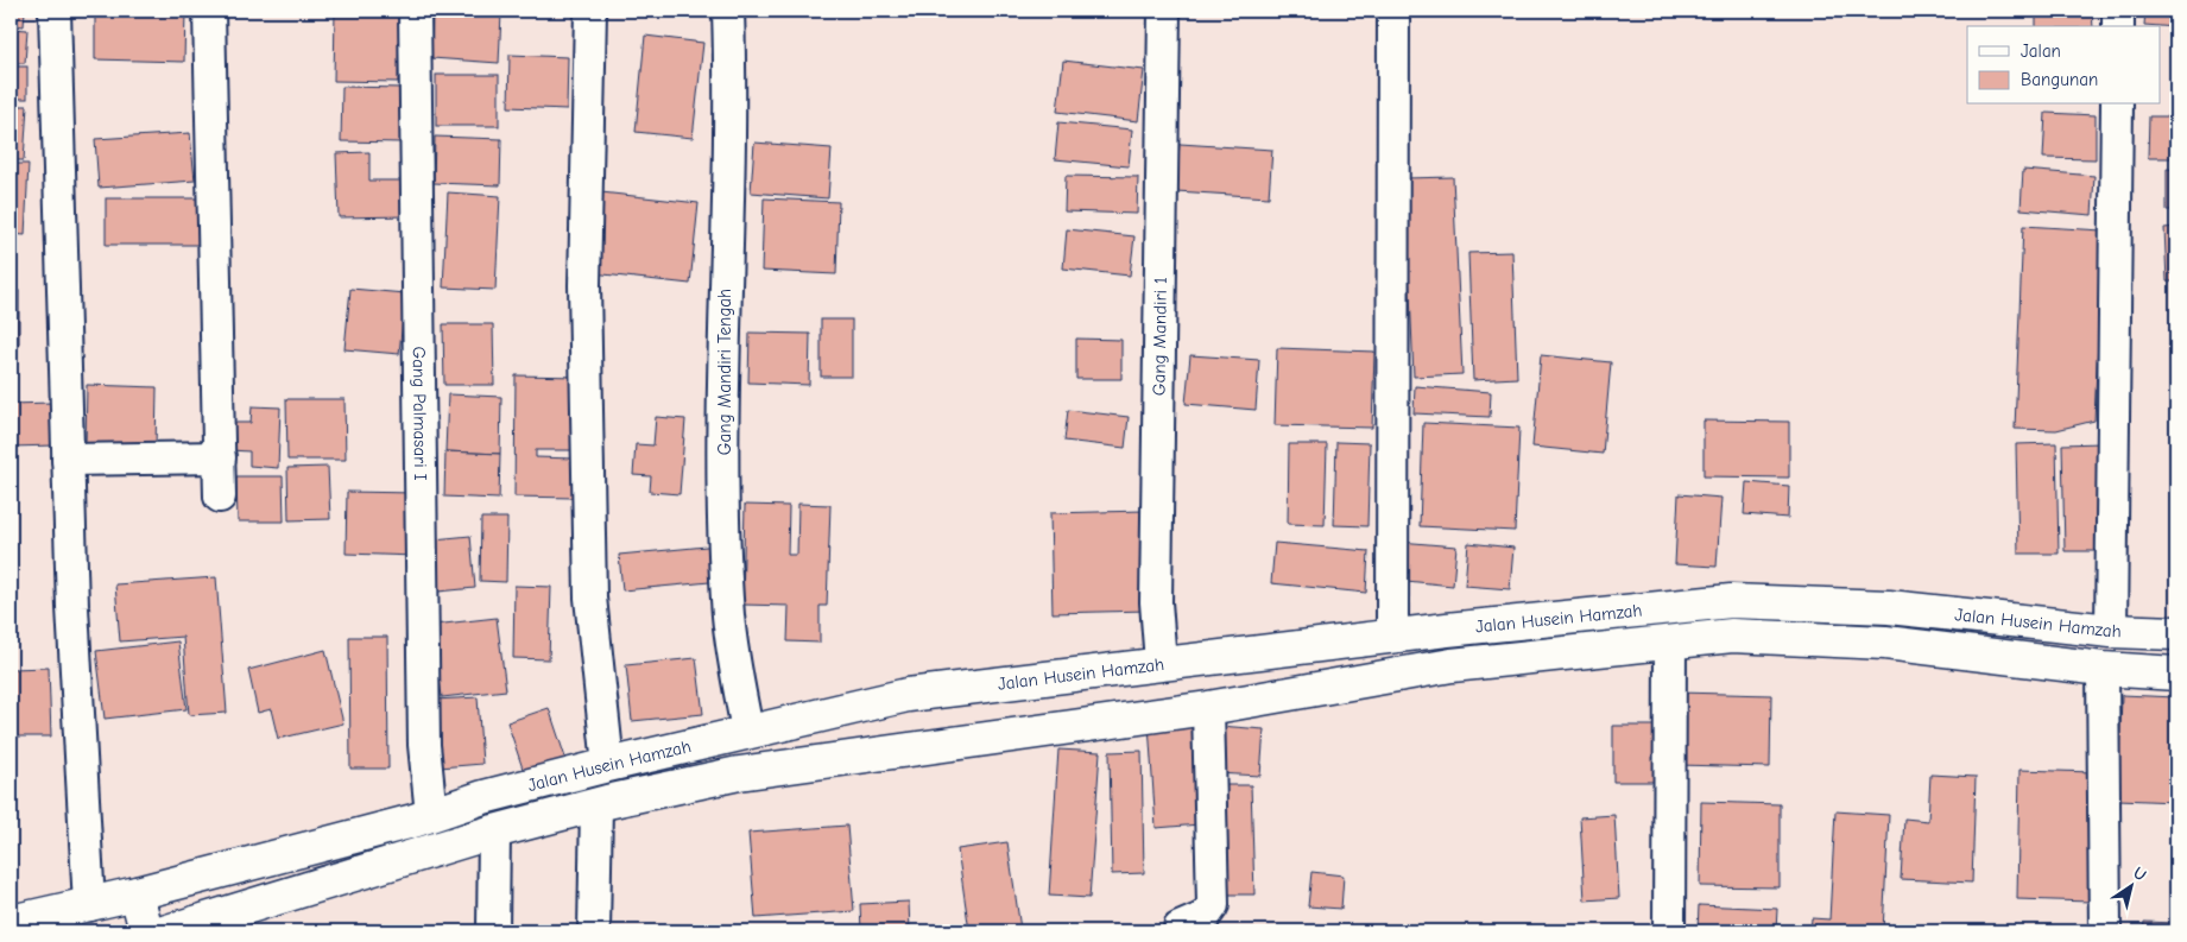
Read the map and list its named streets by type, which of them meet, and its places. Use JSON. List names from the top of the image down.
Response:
{
  "streets": {
    "street": [
      "Gang Mandiri 1",
      "Gang Mandiri Tengah",
      "Gang Palmasari I",
      "Jalan Husein Hamzah"
    ]
  },
  "crossings": [
    ["Gang Mandiri 1", "Jalan Husein Hamzah"],
    ["Gang Mandiri Tengah", "Jalan Husein Hamzah"],
    ["Gang Palmasari I", "Jalan Husein Hamzah"]
  ],
  "legend": ["Jalan", "Bangunan"],
  "north": "top right"
}
